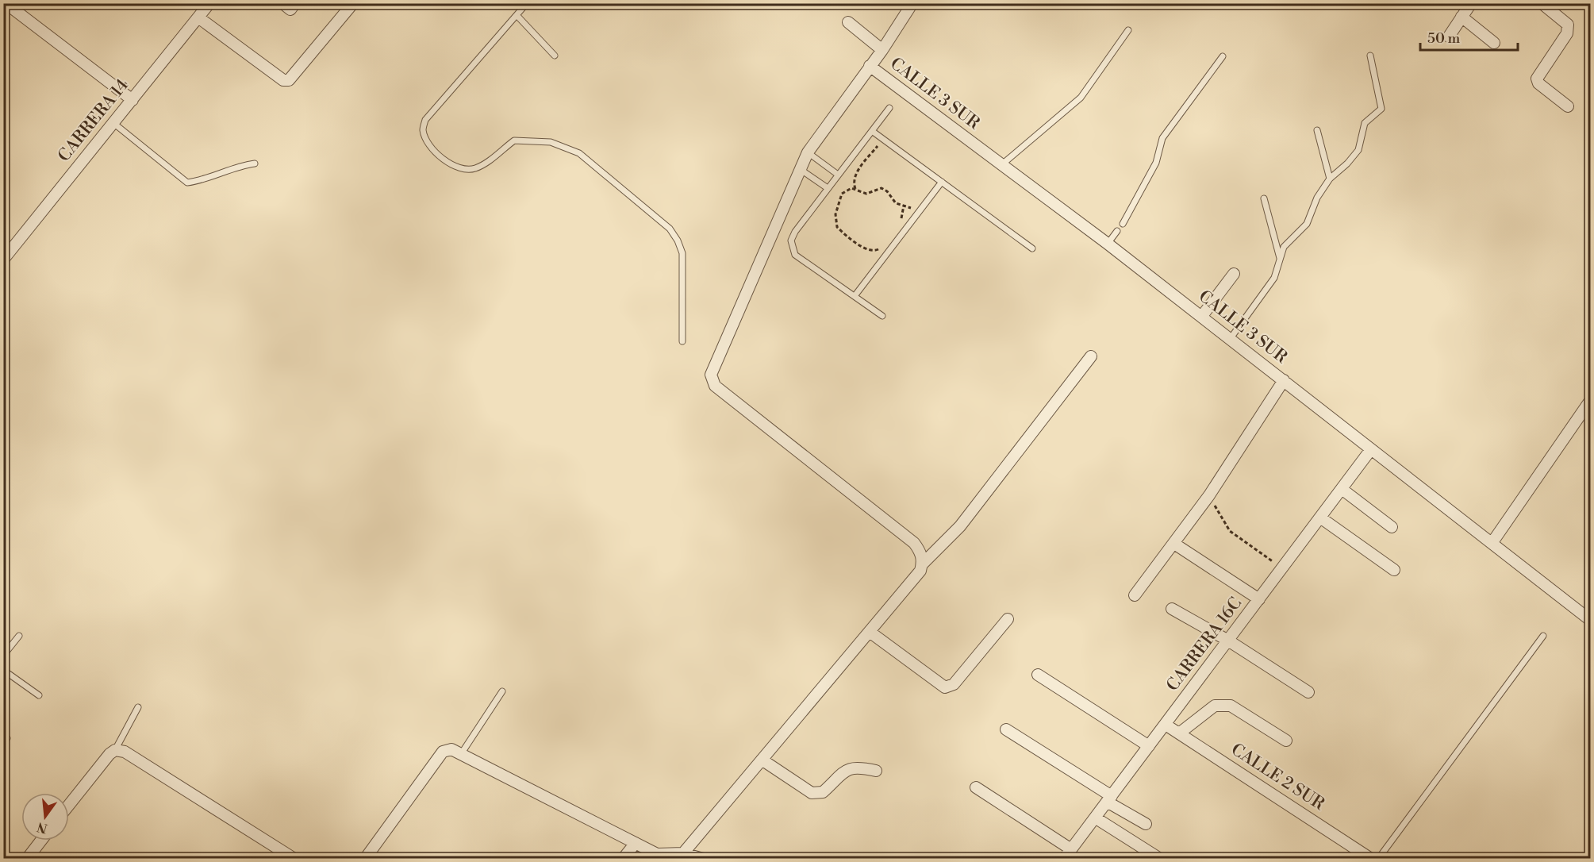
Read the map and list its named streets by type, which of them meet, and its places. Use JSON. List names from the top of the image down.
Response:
{
  "streets": {
    "street": [
      "CALLE 3 SUR",
      "CARRERA 14",
      "CARRERA 16C",
      "CALLE 2 SUR"
    ]
  },
  "crossings": [
    ["CALLE 3 SUR", "CARRERA 16C"],
    ["CARRERA 16C", "CALLE 2 SUR"]
  ],
  "scale_bar": "50 m",
  "north": "bottom"
}
